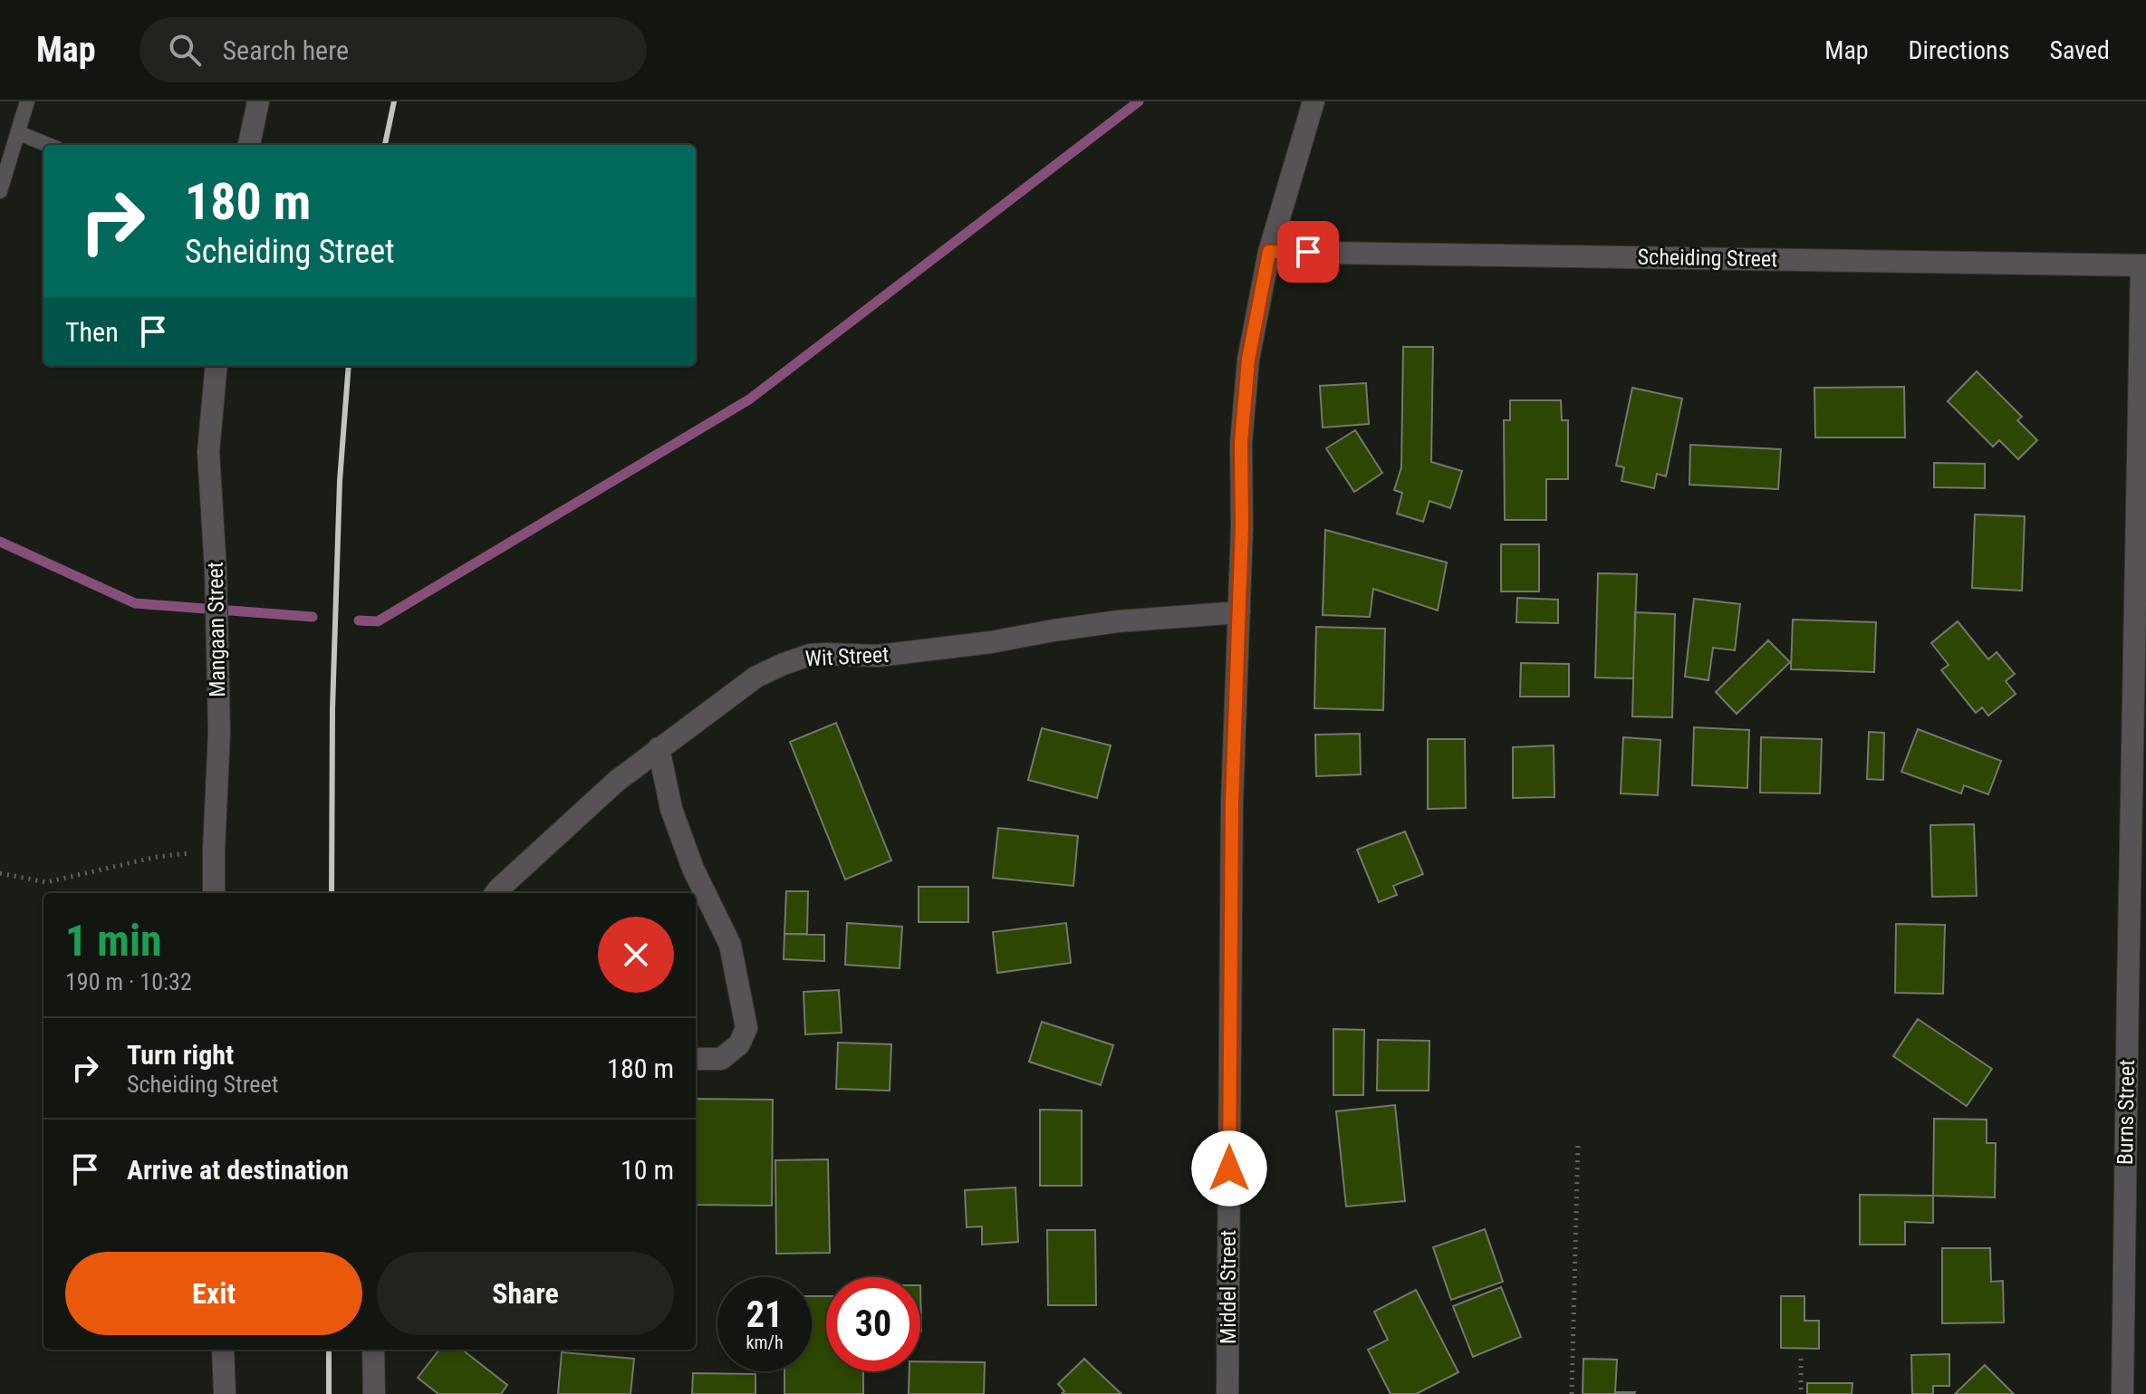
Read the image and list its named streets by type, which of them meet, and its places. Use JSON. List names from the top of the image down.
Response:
{
  "streets": {
    "street": [
      "Scheiding Street",
      "Mangaan Street",
      "Wit Street",
      "Burns Street",
      "Middel Street"
    ]
  },
  "crossings": [
    ["Scheiding Street", "Burns Street"],
    ["Scheiding Street", "Middel Street"],
    ["Wit Street", "Middel Street"]
  ],
  "page": {
    "header": "Map",
    "search": "Search here",
    "nav": ["Map", "Directions", "Saved"],
    "turn": ["180 m", "Scheiding Street"],
    "then": "Then",
    "heading": ["1 min", "190 m · 10:32"],
    "list": [
      {
        "name": "Turn right",
        "note": "Scheiding Street",
        "value": "180 m"
      },
      {
        "name": "Arrive at destination",
        "value": "10 m"
      }
    ],
    "buttons": ["Exit", "Share"],
    "speed": "21 km/h",
    "limit": "30"
  }
}
